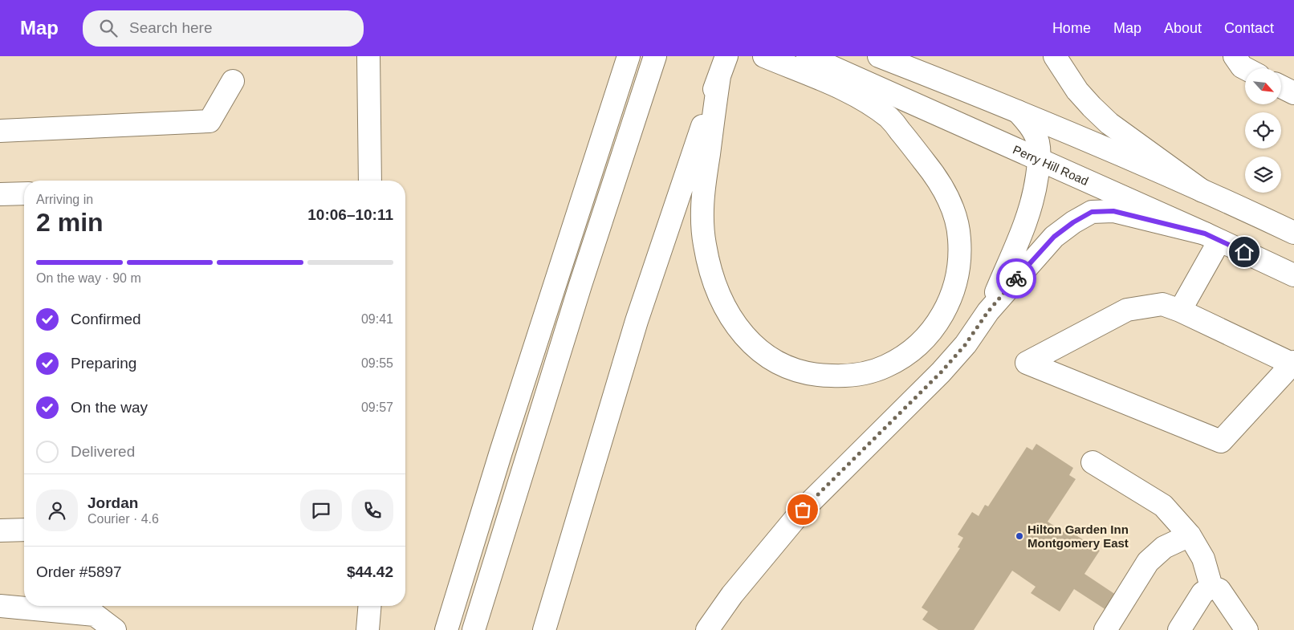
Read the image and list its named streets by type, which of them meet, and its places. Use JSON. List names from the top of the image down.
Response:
{
  "streets": {
    "main road": ["Perry Hill Road"]
  },
  "places": ["Hilton Garden Inn Montgomery East"],
  "north": "bottom right",
  "page": {
    "header": "Map",
    "search": "Search here",
    "nav": [
      "Home",
      "Map",
      "About",
      "Contact"
    ],
    "heading": ["2 min", "Arriving in", "10:06–10:11"],
    "panel": [
      "Jordan",
      "Courier · 4.6",
      "Order #5897",
      "$44.42"
    ],
    "bar": "On the way · 90 m",
    "list": [
      ["Confirmed", "09:41"],
      ["Preparing", "09:55"],
      ["On the way", "09:57"],
      "Delivered"
    ]
  }
}
